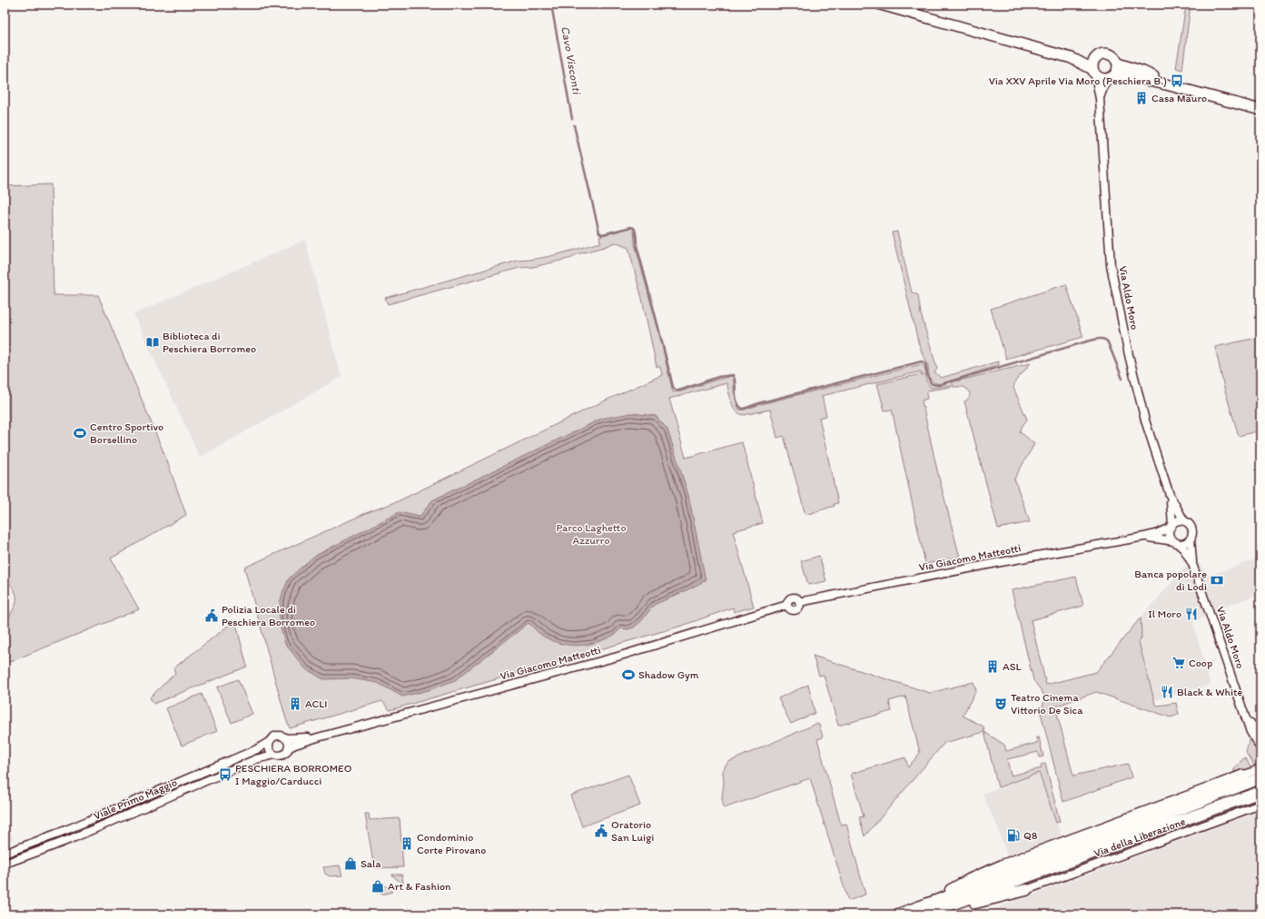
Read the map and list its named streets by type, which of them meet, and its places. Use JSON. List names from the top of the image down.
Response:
{
  "streets": {
    "street": [
      "Via Aldo Moro",
      "Via Giacomo Matteotti",
      "Viale Primo Maggio",
      "Via della Liberazione"
    ]
  },
  "crossings": [
    ["Via Aldo Moro", "Via Giacomo Matteotti"],
    ["Via Giacomo Matteotti", "Viale Primo Maggio"]
  ],
  "water": ["Cavo Visconti"],
  "parks": ["Parco Laghetto Azzurro"],
  "places": {
    "bus stop": ["Via XXV Aprile Via Moro (Peschiera B.)", "PESCHIERA BORROMEO I Maggio/Carducci"],
    "building": [
      "Casa Mauro",
      "ASL",
      "ACLI",
      "Condominio Corte Pirovano"
    ],
    "library": ["Biblioteca di Peschiera Borromeo"],
    "sports": ["Centro Sportivo Borsellino", "Shadow Gym"],
    "bank": ["Banca popolare di Lodi"],
    "restaurant": ["Il Moro", "Black & White"],
    "public building": ["Polizia Locale di Peschiera Borromeo", "Oratorio San Luigi"],
    "supermarket": ["Coop"],
    "theatre": ["Teatro Cinema Vittorio De Sica"],
    "fuel station": ["Q8"],
    "shop": ["Sala", "Art & Fashion"]
  }
}
